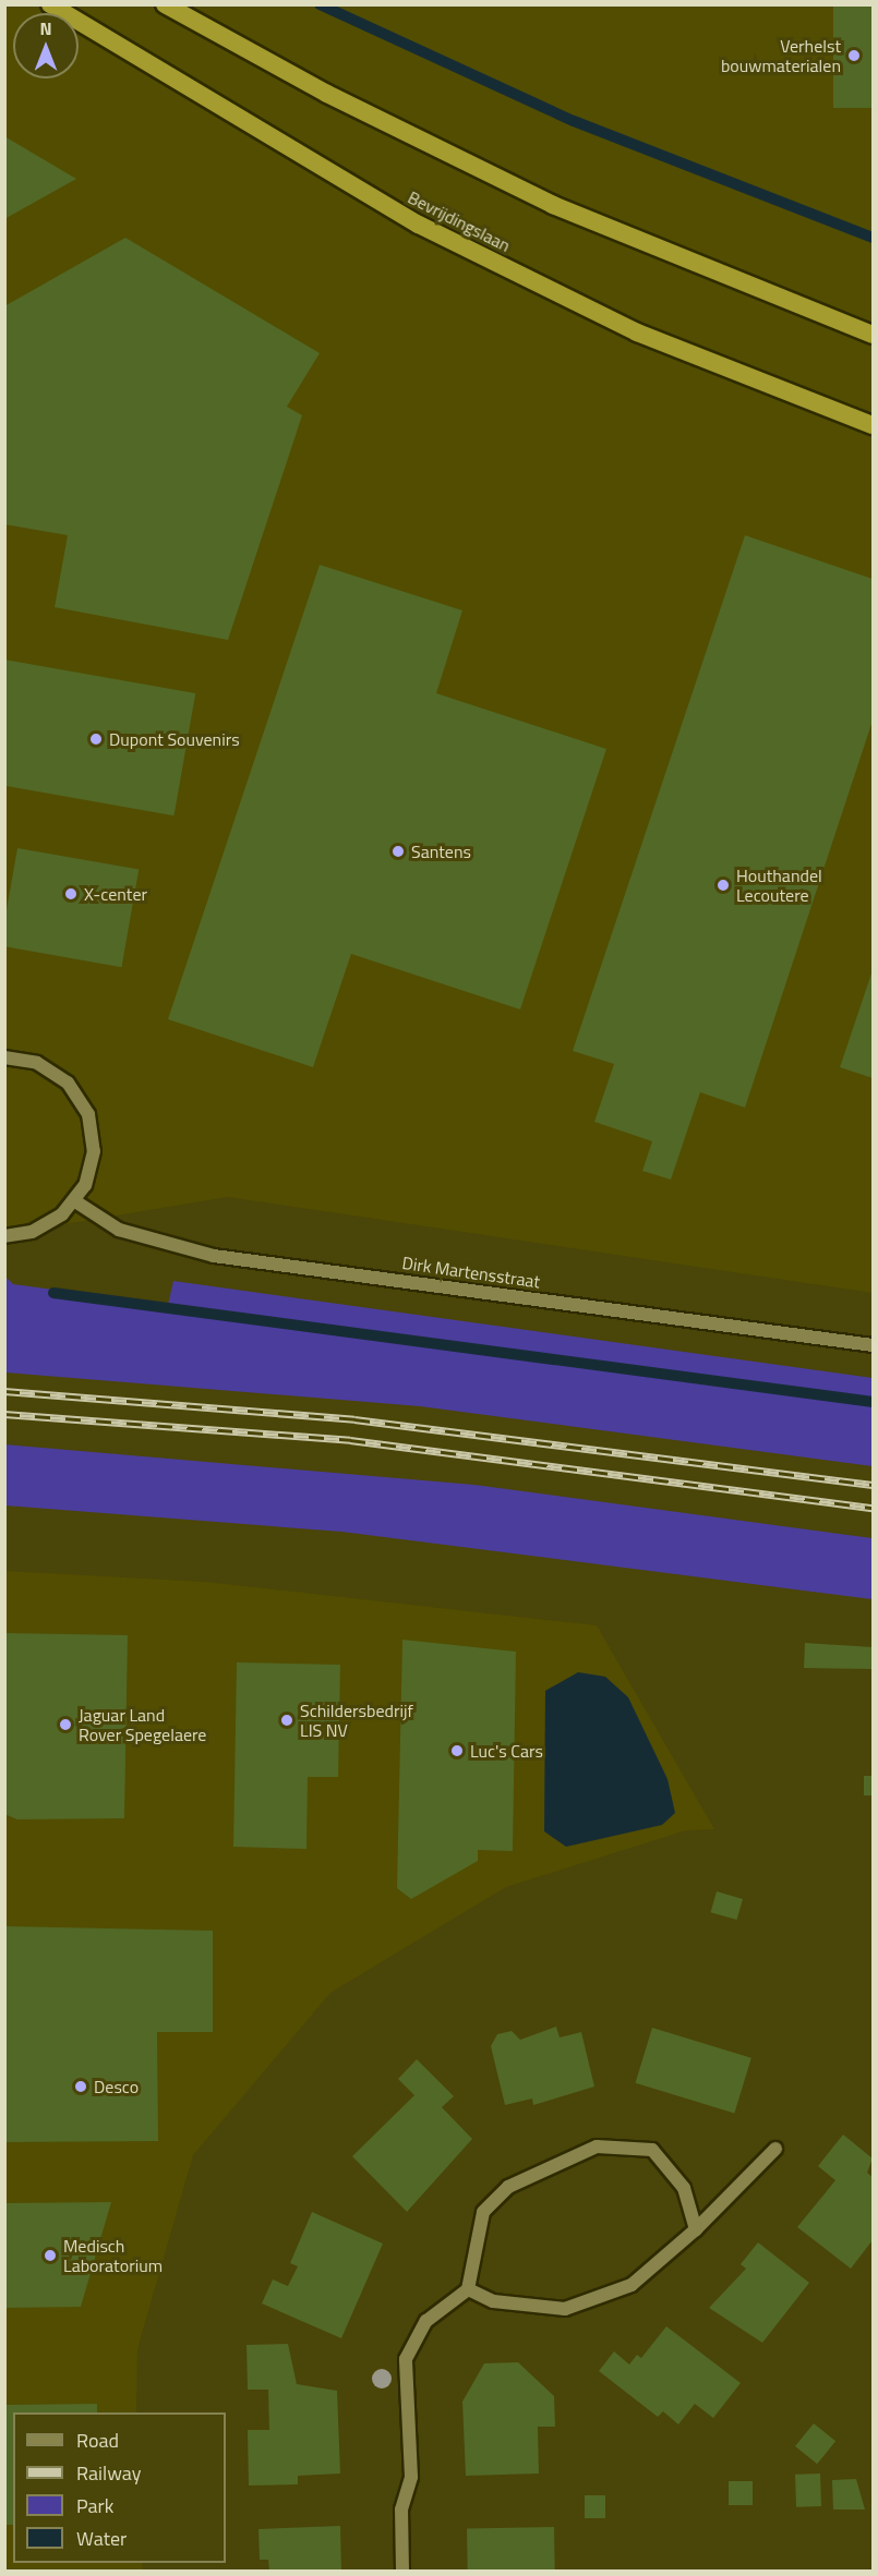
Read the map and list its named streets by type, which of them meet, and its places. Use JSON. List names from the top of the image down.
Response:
{
  "streets": {
    "highway": ["Bevrijdingslaan"],
    "street": ["Dirk Martensstraat"]
  },
  "places": [
    "Verhelst bouwmaterialen",
    "Dupont Souvenirs",
    "Santens",
    "Houthandel Lecoutere",
    "X-center",
    "Schildersbedrijf LIS NV",
    "Jaguar Land Rover Spegelaere",
    "Luc's Cars",
    "Desco",
    "Medisch Laboratorium"
  ],
  "legend": [
    "Road",
    "Railway",
    "Park",
    "Water"
  ],
  "north": "top"
}
